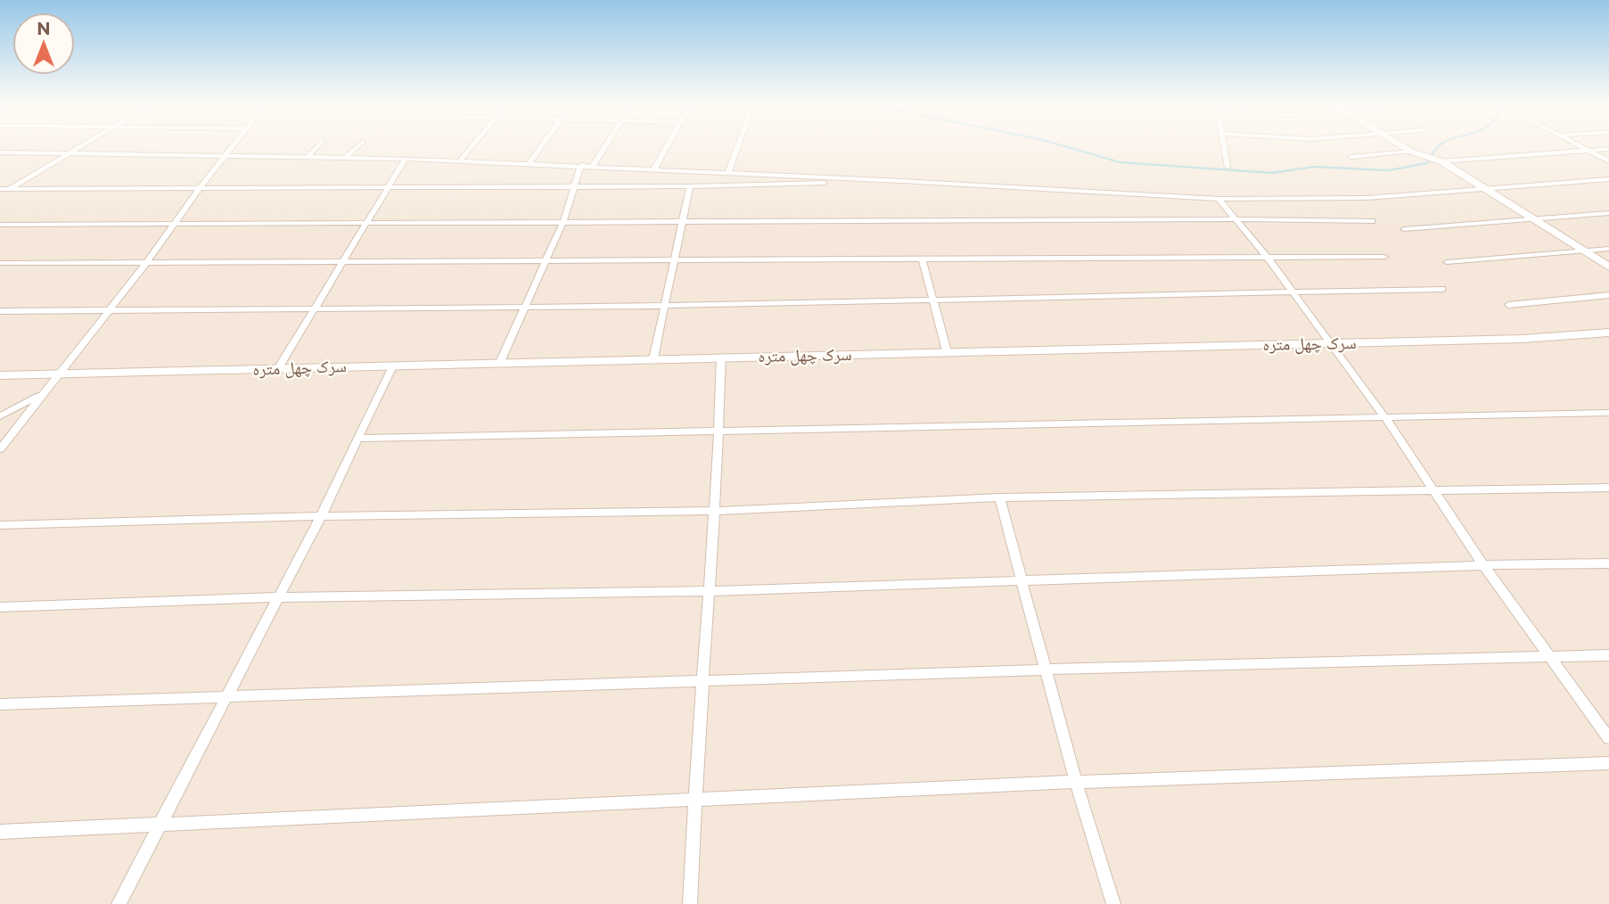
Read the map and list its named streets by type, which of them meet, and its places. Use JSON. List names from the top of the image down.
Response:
{
  "streets": {
    "street": ["سرک چهل متره"]
  },
  "north": "top"
}
